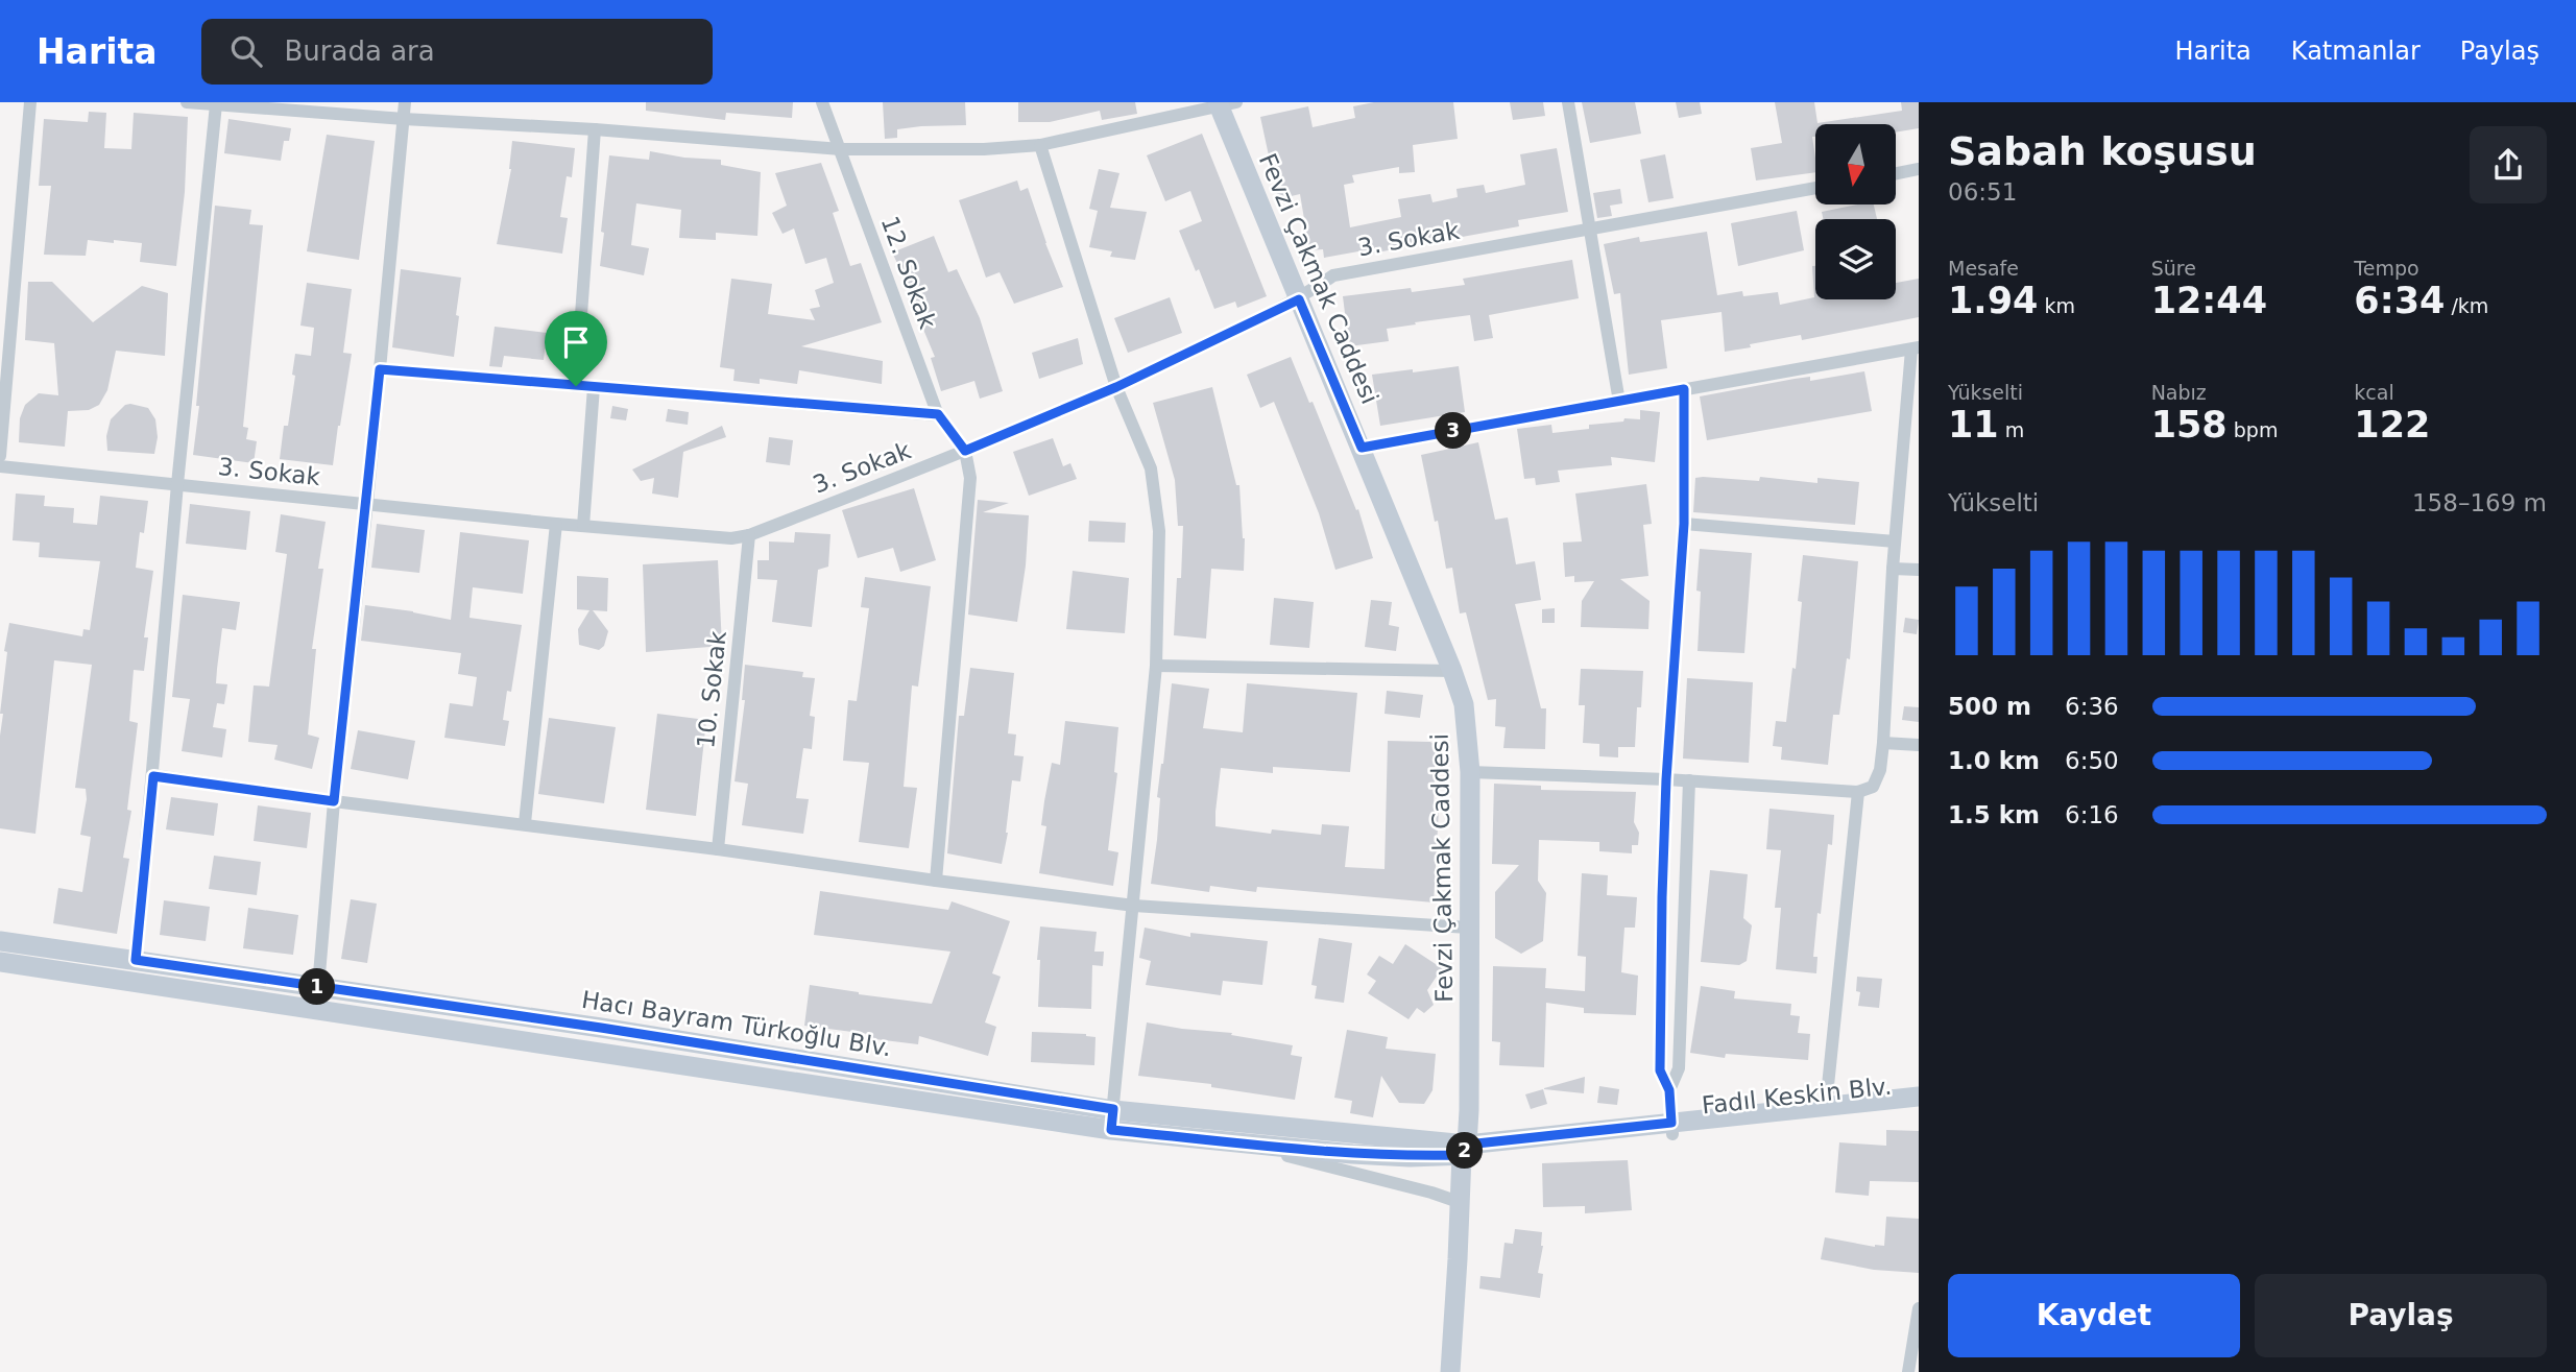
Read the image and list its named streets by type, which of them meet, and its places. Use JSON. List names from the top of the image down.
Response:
{
  "streets": {
    "street": [
      "3. Sokak",
      "12. Sokak",
      "Fevzi Çakmak Caddesi",
      "10. Sokak",
      "Hacı Bayram Türkoğlu Blv.",
      "Fadıl Keskin Blv."
    ]
  },
  "crossings": [
    ["3. Sokak", "12. Sokak"],
    ["3. Sokak", "Fevzi Çakmak Caddesi"],
    ["3. Sokak", "10. Sokak"],
    ["Fevzi Çakmak Caddesi", "Hacı Bayram Türkoğlu Blv."],
    ["Fevzi Çakmak Caddesi", "Fadıl Keskin Blv."],
    ["Hacı Bayram Türkoğlu Blv.", "Fadıl Keskin Blv."]
  ],
  "north": "bottom",
  "page": {
    "header": "Harita",
    "search": "Burada ara",
    "nav": ["Harita", "Katmanlar", "Paylaş"],
    "heading": ["Sabah koşusu", "06:51"],
    "stats": [
      ["Mesafe", "1.94 km"],
      ["Süre", "12:44"],
      ["Tempo", "6:34 /km"],
      ["Yükselti", "11 m"],
      ["Nabız", "158 bpm"],
      ["kcal", "122"]
    ],
    "pins": ["3", "1", "2"],
    "chart": ["Yükselti", "158–169 m"],
    "list": [
      {
        "name": "500 m",
        "note": "6:36"
      },
      {
        "name": "1.0 km",
        "note": "6:50"
      },
      {
        "name": "1.5 km",
        "note": "6:16"
      }
    ],
    "buttons": ["Kaydet", "Paylaş"]
  }
}
